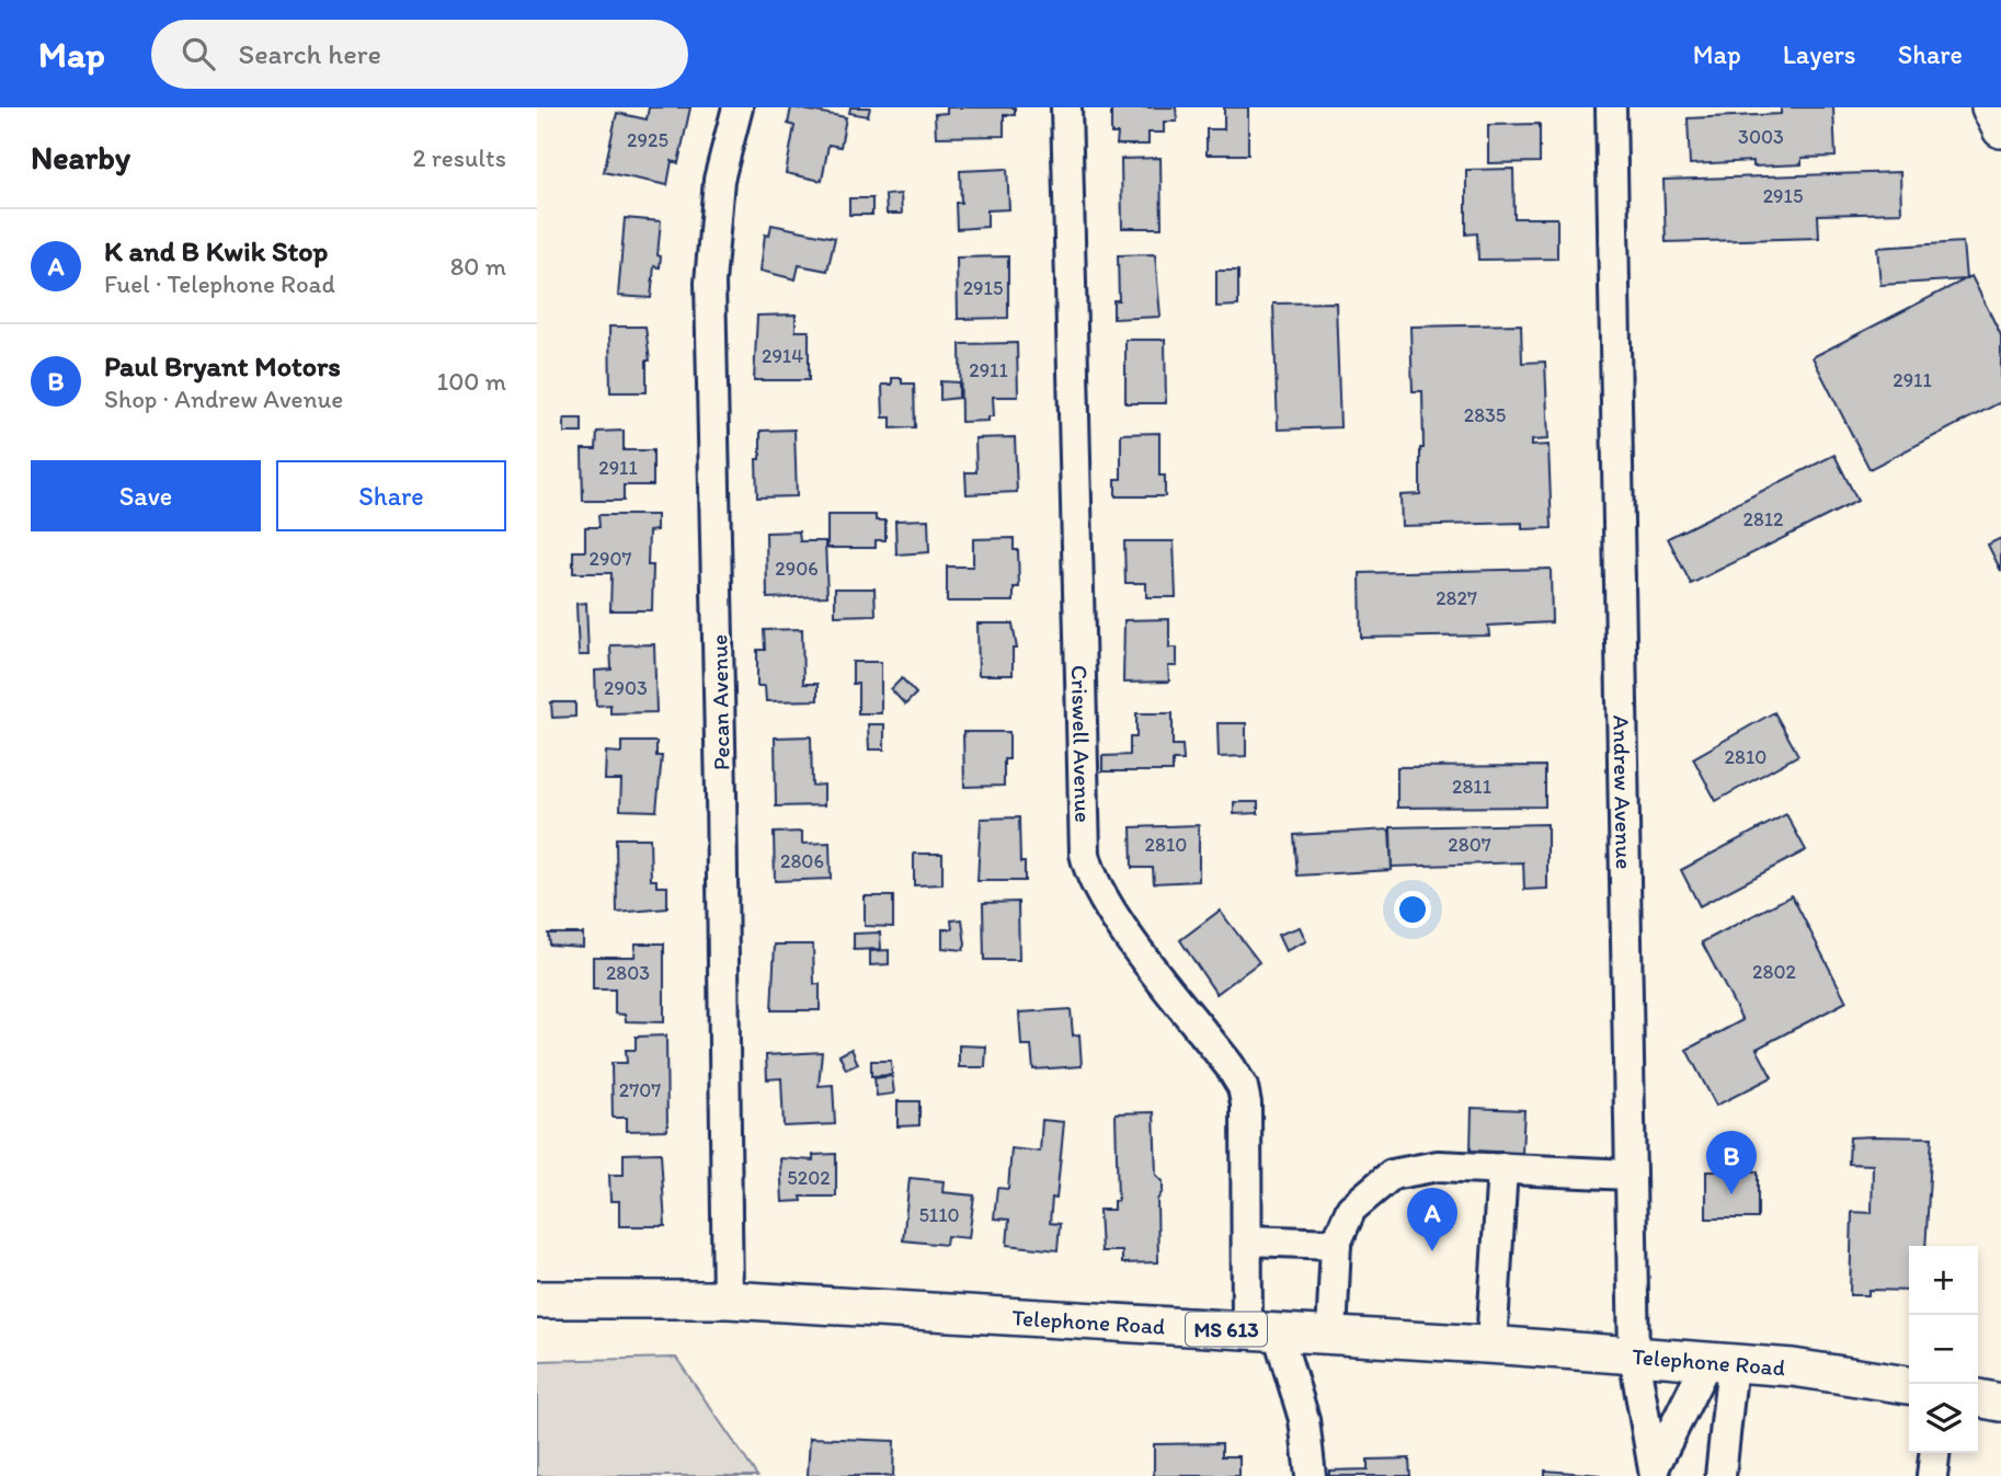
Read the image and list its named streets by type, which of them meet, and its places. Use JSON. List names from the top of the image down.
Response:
{
  "streets": {
    "main road": ["Telephone Road", "MS 613"],
    "street": ["Pecan Avenue", "Criswell Avenue", "Andrew Avenue"]
  },
  "crossings": [
    ["Pecan Avenue", "Telephone Road"],
    ["Criswell Avenue", "Telephone Road"],
    ["Andrew Avenue", "Telephone Road"]
  ],
  "house_numbers": [
    "3003",
    "2925",
    "2915",
    "2915",
    "2914",
    "2911",
    "2911",
    "2835",
    "2911",
    "2812",
    "2907",
    "2906",
    "2827",
    "2903",
    "2810",
    "2811",
    "2810",
    "2807",
    "2806",
    "2802",
    "2803",
    "2707",
    "5202",
    "5110"
  ],
  "page": {
    "header": "Map",
    "search": "Search here",
    "nav": ["Map", "Layers", "Share"],
    "heading": ["Nearby", "2 results"],
    "list": [
      {
        "mark": "A",
        "name": "K and B Kwik Stop",
        "note": "Fuel · Telephone Road",
        "value": "80 m"
      },
      {
        "mark": "B",
        "name": "Paul Bryant Motors",
        "note": "Shop · Andrew Avenue",
        "value": "100 m"
      }
    ],
    "buttons": ["Save", "Share"],
    "pins": ["B", "A"],
    "map_buttons": ["+", "−"]
  }
}
